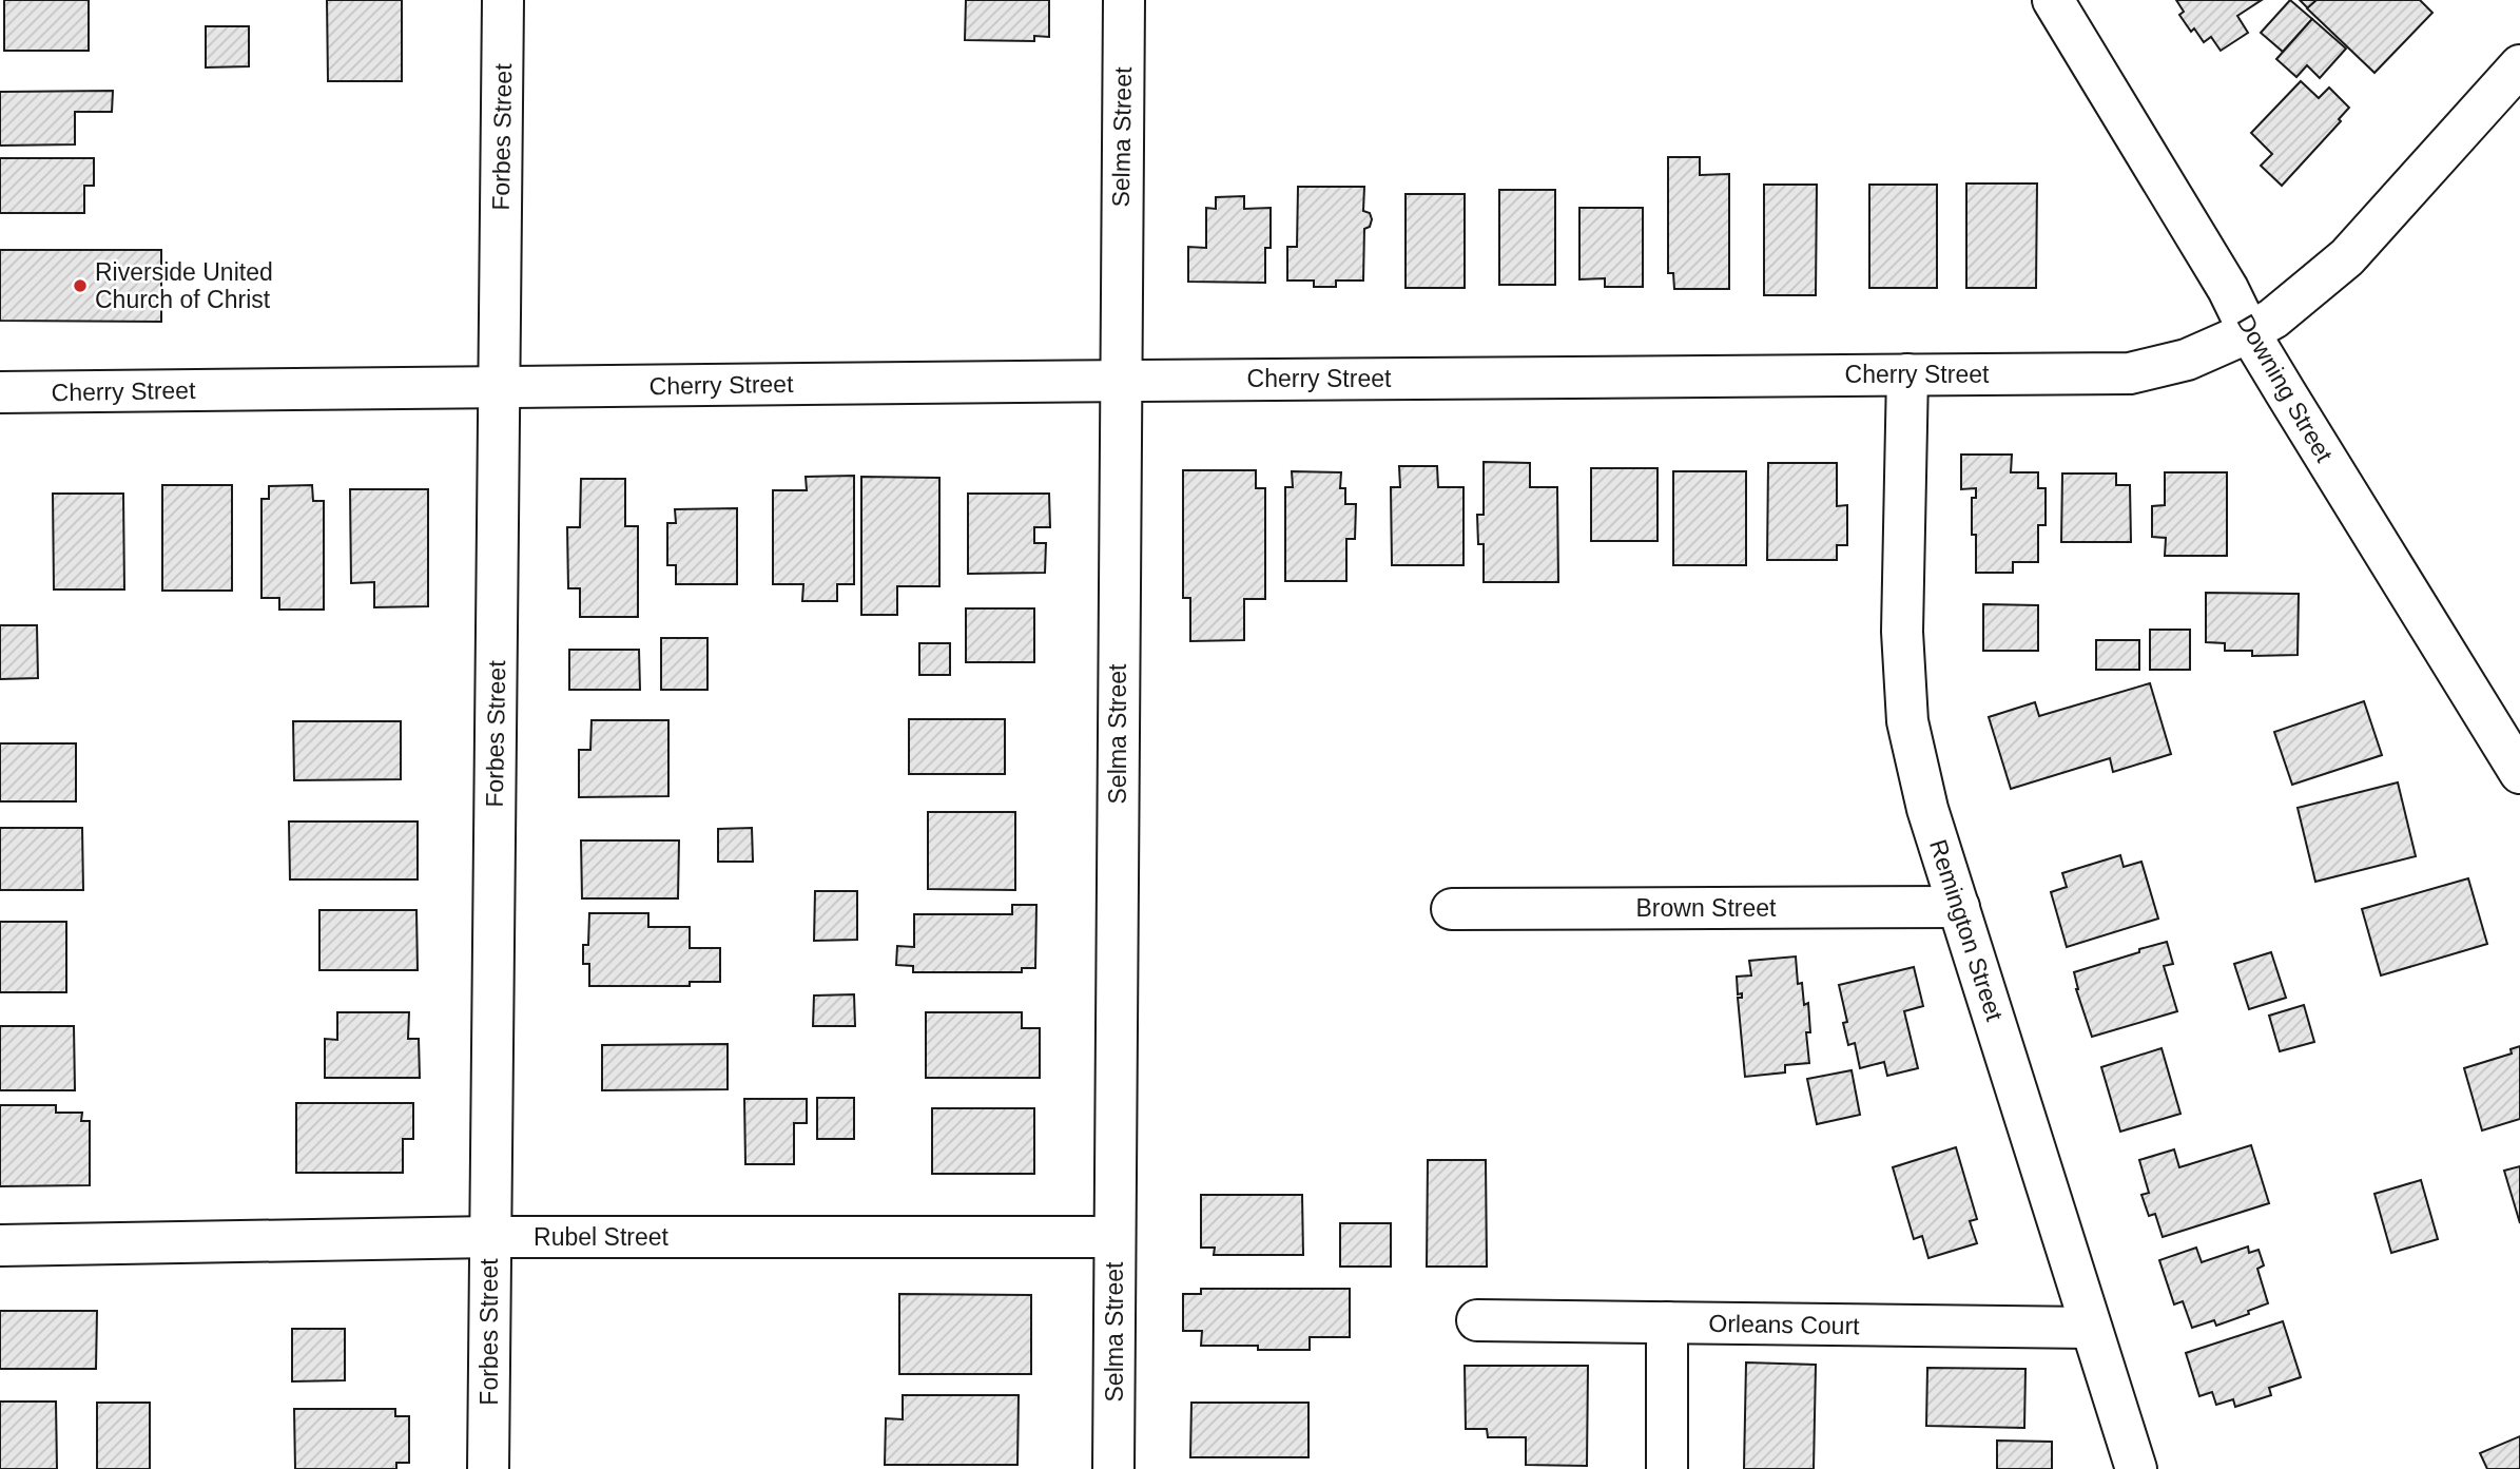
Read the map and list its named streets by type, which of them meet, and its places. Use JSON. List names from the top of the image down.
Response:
{
  "streets": {
    "street": [
      "Forbes Street",
      "Selma Street",
      "Cherry Street",
      "Downing Street",
      "Brown Street",
      "Remington Street",
      "Rubel Street",
      "Orleans Court"
    ]
  },
  "crossings": [
    ["Forbes Street", "Cherry Street"],
    ["Forbes Street", "Rubel Street"],
    ["Selma Street", "Cherry Street"],
    ["Selma Street", "Rubel Street"],
    ["Cherry Street", "Downing Street"],
    ["Cherry Street", "Remington Street"],
    ["Brown Street", "Remington Street"],
    ["Remington Street", "Orleans Court"]
  ],
  "places": ["Riverside United Church of Christ"]
}
